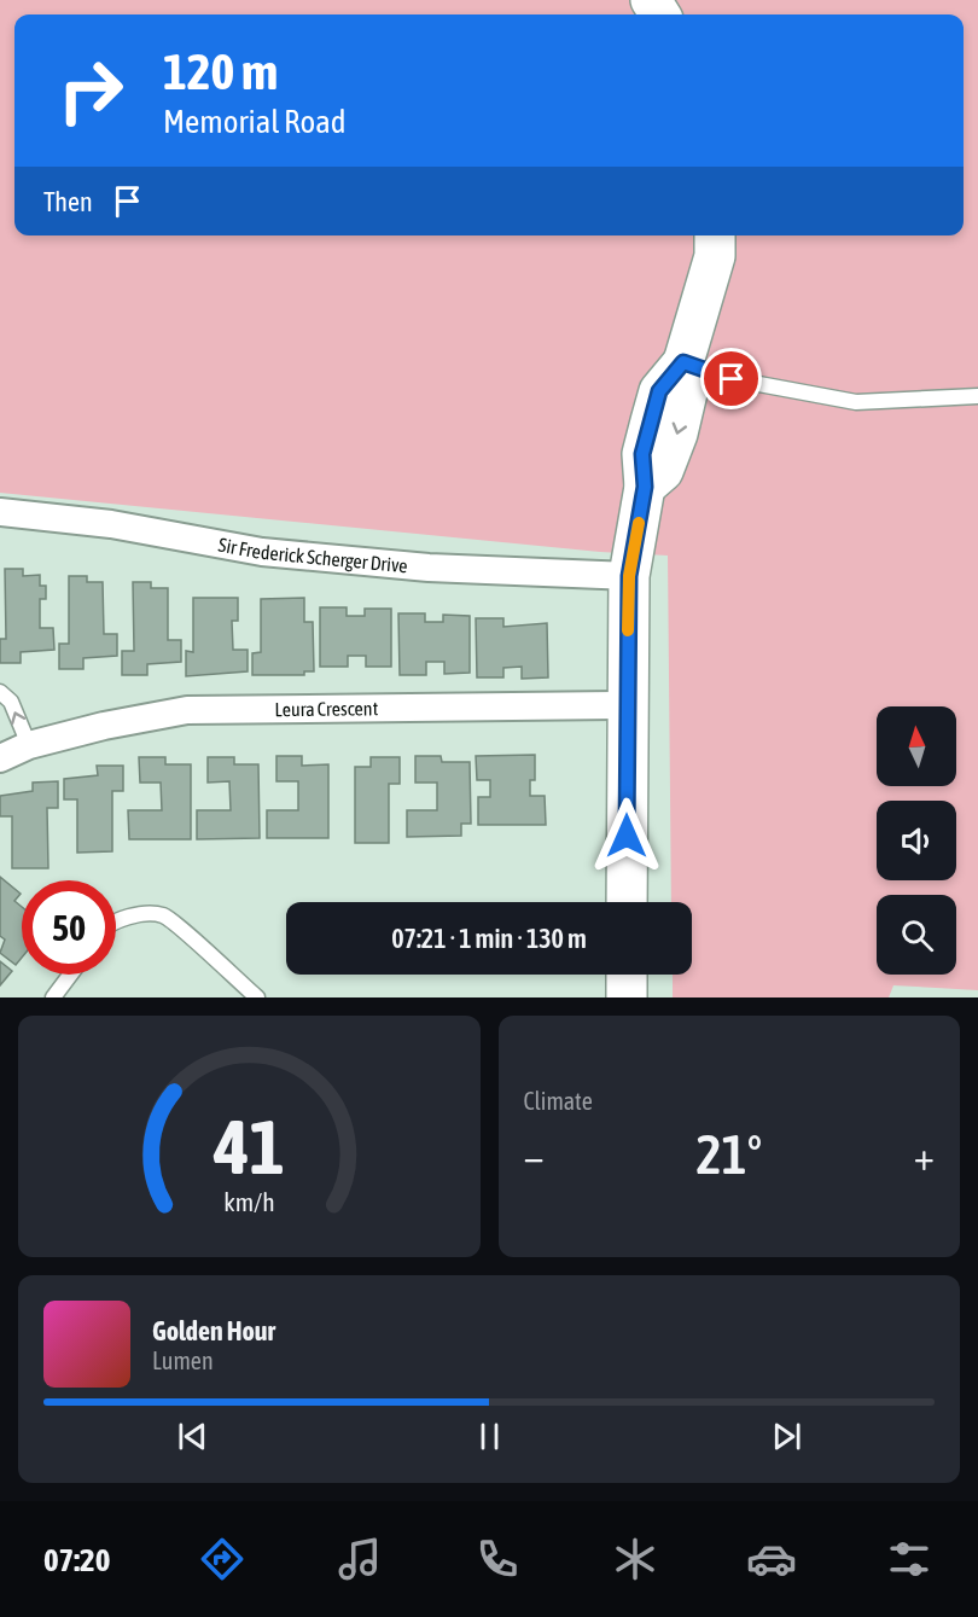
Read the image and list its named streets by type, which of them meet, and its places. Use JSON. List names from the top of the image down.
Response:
{
  "streets": {
    "street": ["Sir Frederick Scherger Drive", "Leura Crescent"]
  },
  "north": "top",
  "page": {
    "turn": ["120 m", "Memorial Road"],
    "then": "Then",
    "limit": "50",
    "trip": "07:21 · 1 min · 130 m",
    "tile": "Climate",
    "heat": ["−", "21°", "+"],
    "song": ["Golden Hour", "Lumen"],
    "tabs": "07:20",
    "gauge": ["41", "km/h"]
  }
}
